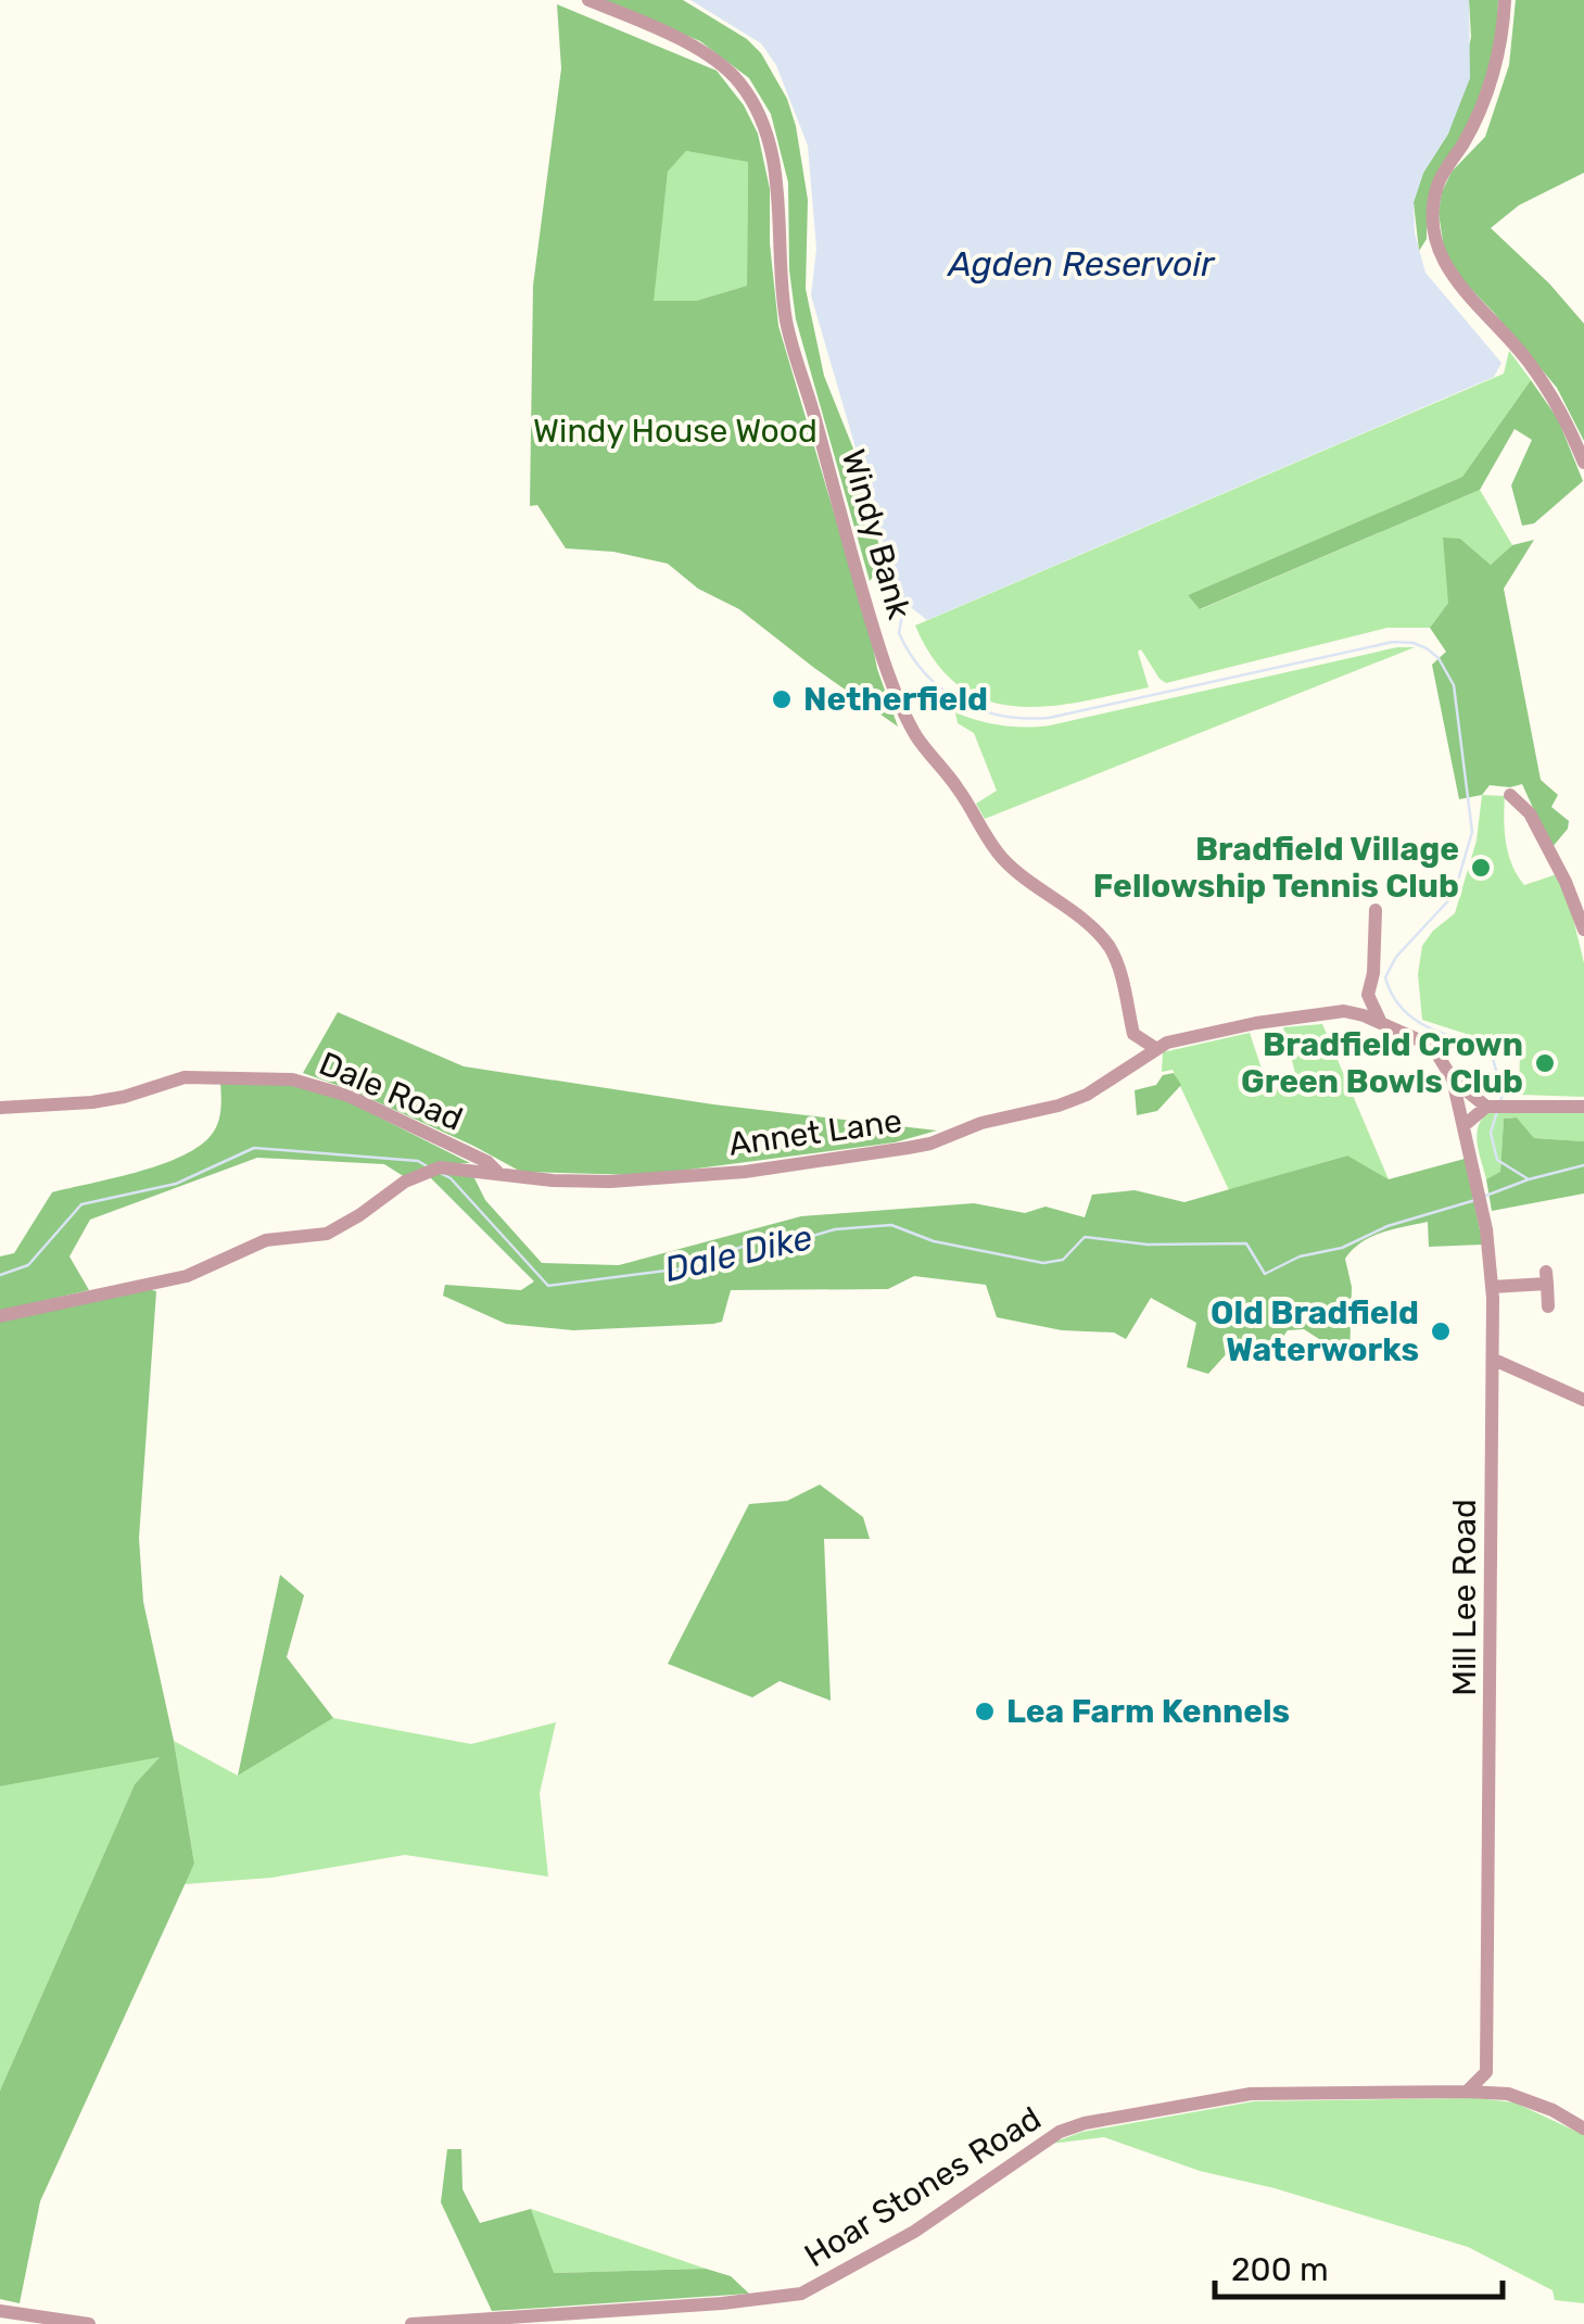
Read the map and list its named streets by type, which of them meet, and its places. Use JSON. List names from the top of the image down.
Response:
{
  "streets": {
    "street": [
      "Windy Bank",
      "Dale Road",
      "Annet Lane",
      "Mill Lee Road",
      "Hoar Stones Road"
    ]
  },
  "crossings": [
    ["Windy Bank", "Annet Lane"],
    ["Dale Road", "Annet Lane"]
  ],
  "water": ["Agden Reservoir", "Dale Dike"],
  "parks": ["Windy House Wood"],
  "places": [
    "Netherfield",
    "Bradfield Village Fellowship Tennis Club",
    "Bradfield Crown Green Bowls Club",
    "Old Bradfield Waterworks",
    "Lea Farm Kennels"
  ],
  "scale_bar": "200 m"
}
